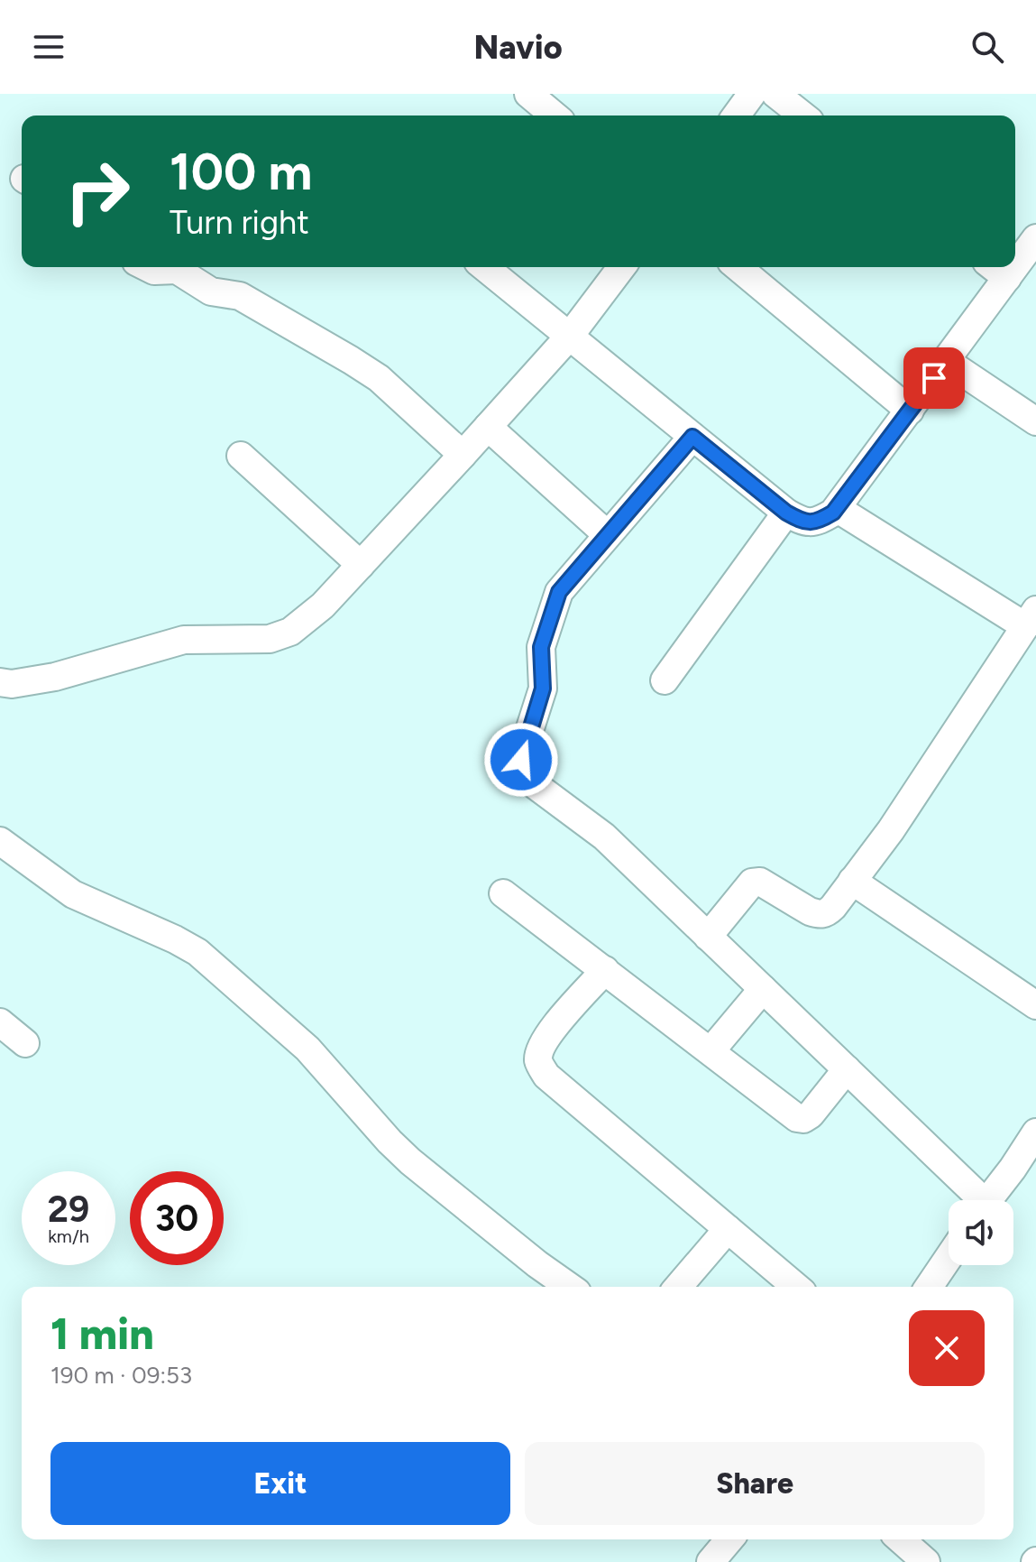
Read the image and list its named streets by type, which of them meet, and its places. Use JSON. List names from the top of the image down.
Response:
{
  "page": {
    "header": "Navio",
    "turn": ["100 m", "Turn right"],
    "speed": "29 km/h",
    "limit": "30",
    "heading": ["1 min", "190 m · 09:53"],
    "buttons": ["Exit", "Share"]
  }
}
